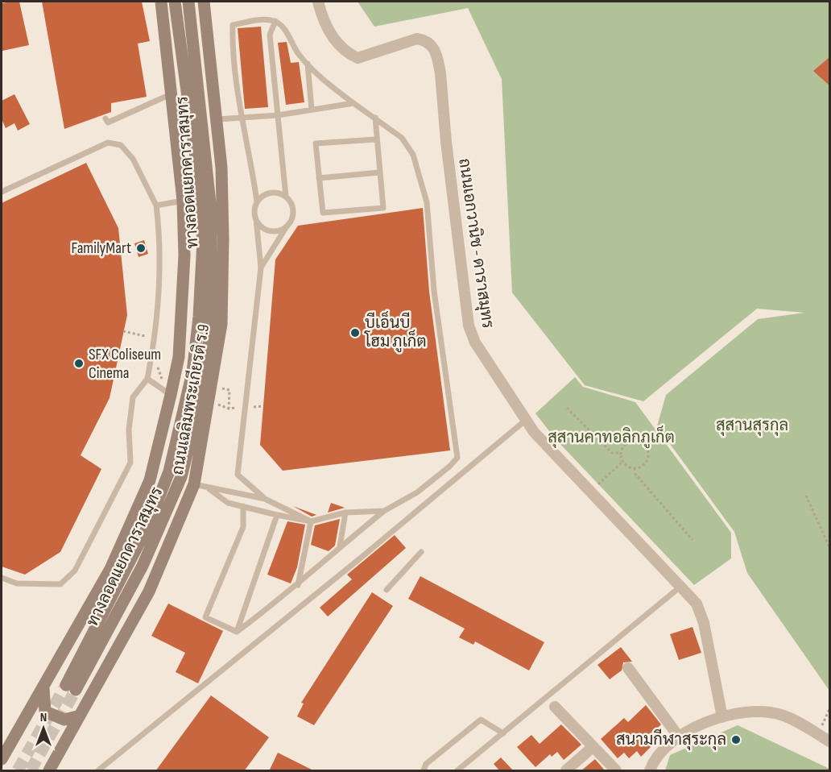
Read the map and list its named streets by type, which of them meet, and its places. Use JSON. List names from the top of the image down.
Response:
{
  "streets": {
    "main road": ["ทางลอดแยกดาราสมุทร", "ถนนเฉลิมพระเกียรติ ร.9"],
    "street": ["ถนนเอกวานิช - ดาราสมุทร"]
  },
  "parks": ["สุสานสุรกุล", "สุสานคาทอลิกภูเก็ต"],
  "places": [
    "FamilyMart",
    "บีเอ็นบี โฮม ภูเก็ต",
    "SFX Coliseum Cinema",
    "สนามกีฬาสุระกุล"
  ],
  "north": "top"
}
